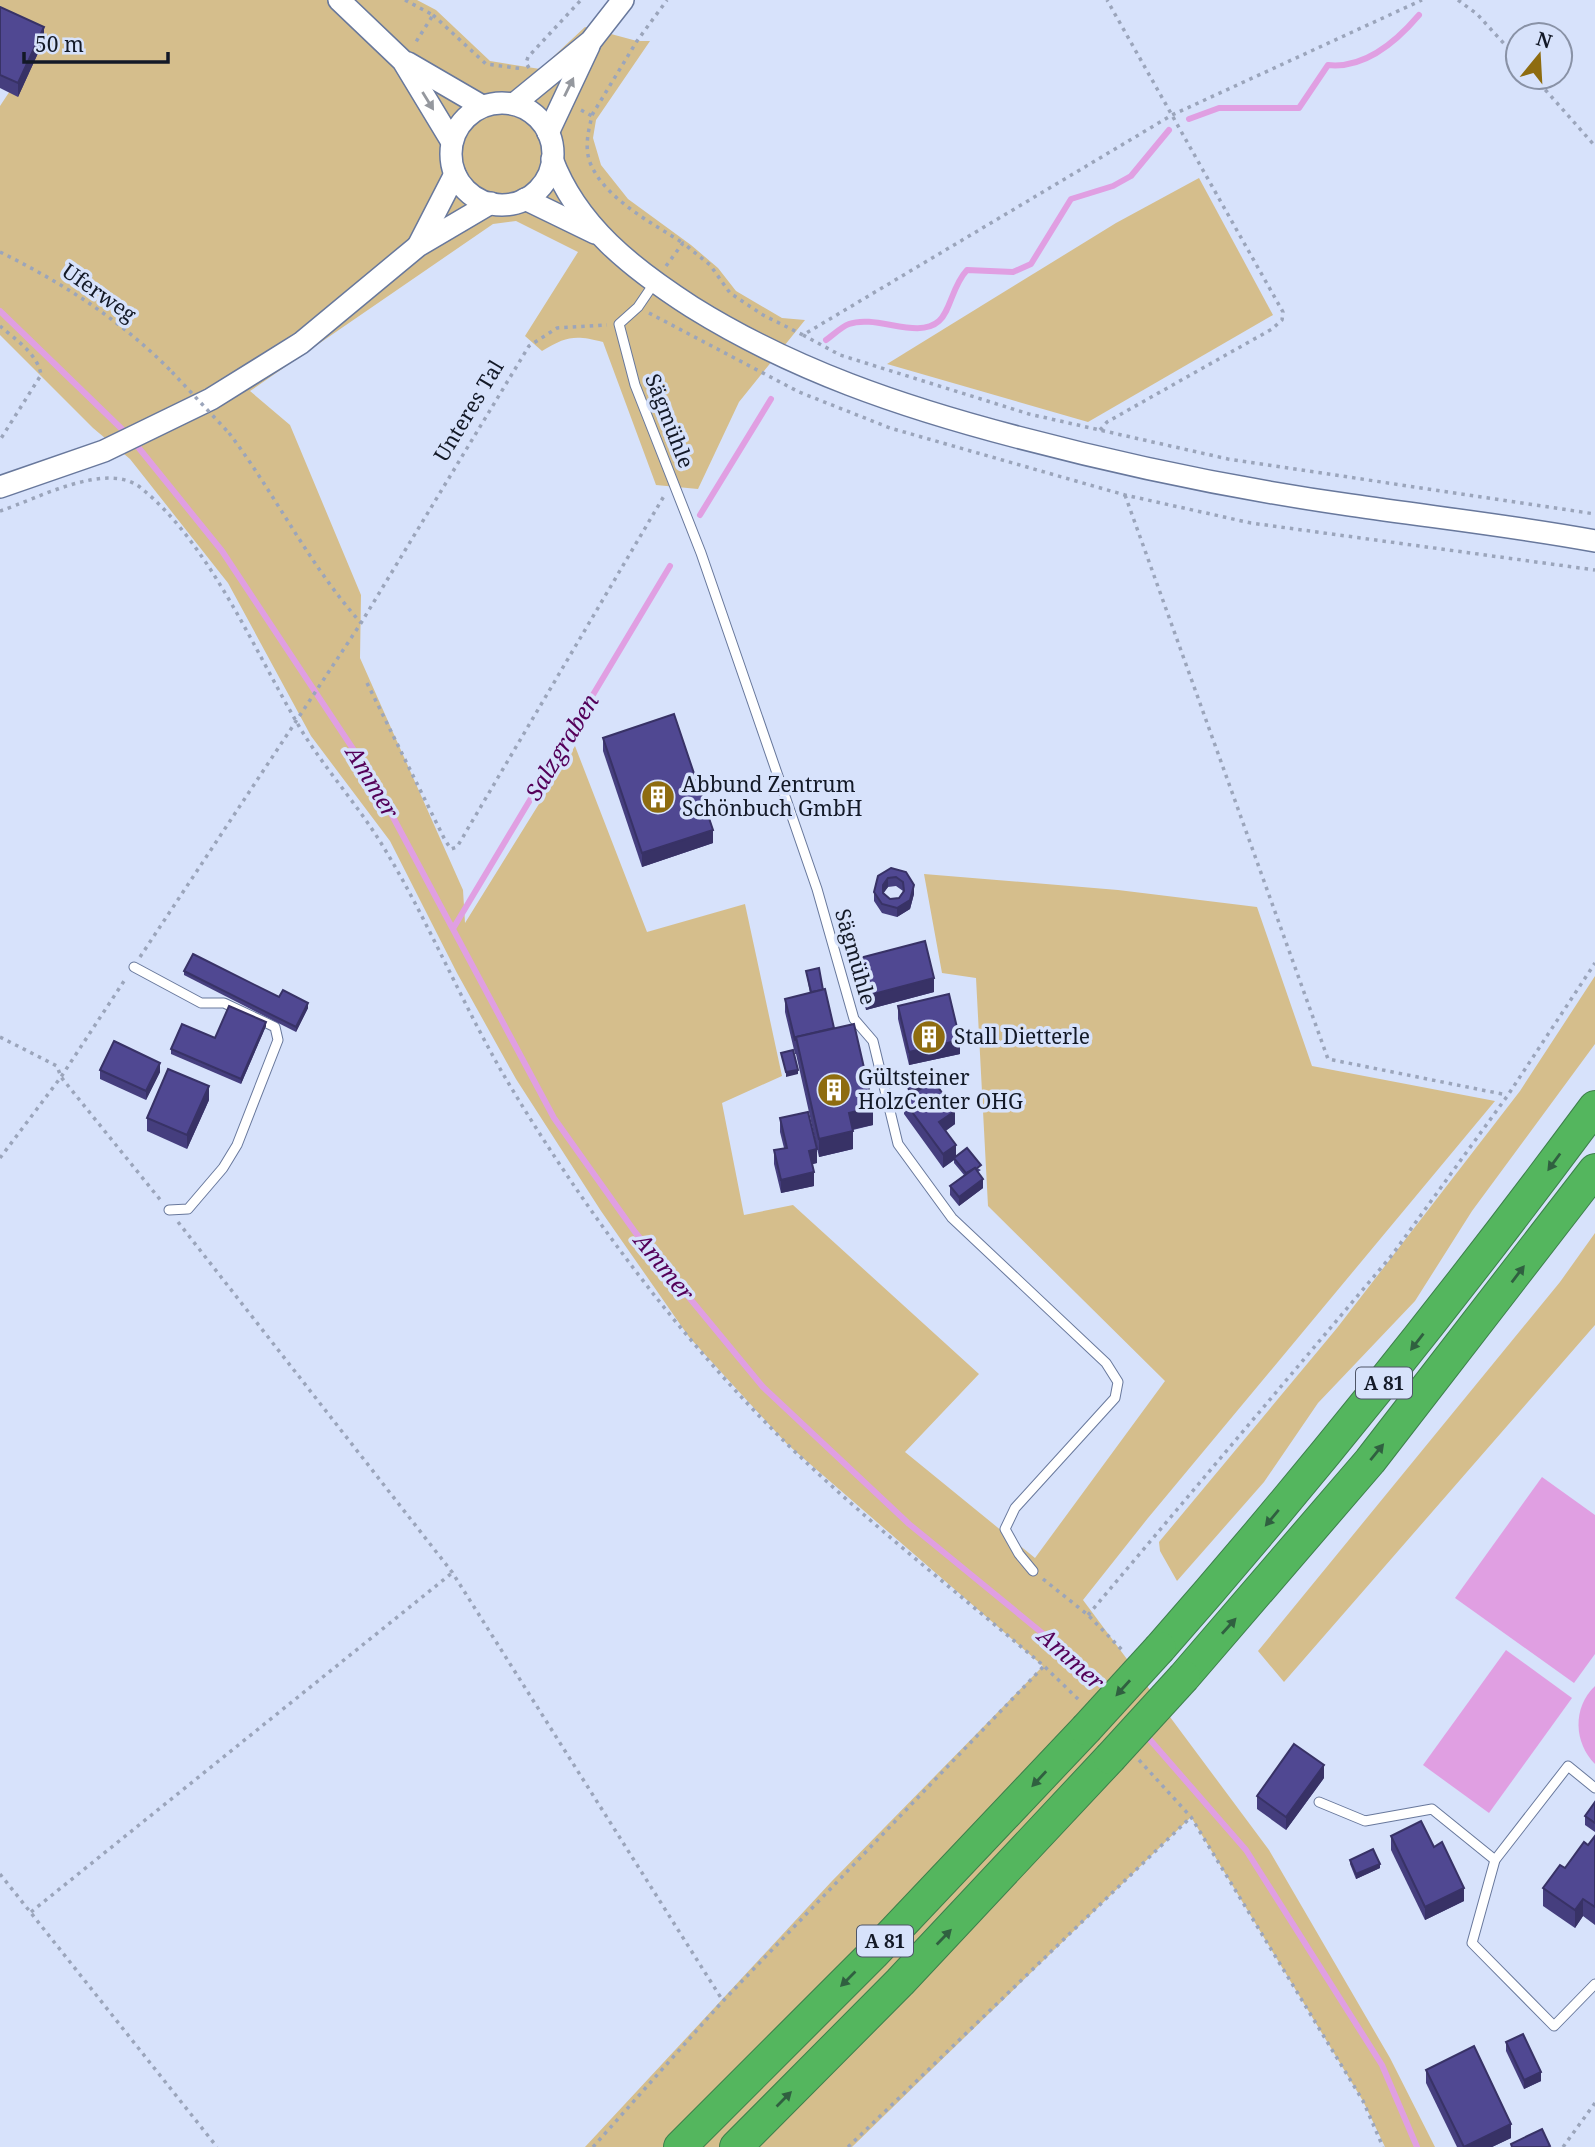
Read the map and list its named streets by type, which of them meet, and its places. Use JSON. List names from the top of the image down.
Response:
{
  "streets": {
    "highway": ["A 81"],
    "lane": ["Sägmühle"],
    "path": ["Uferweg", "Unteres Tal"]
  },
  "crossings": [
    ["Uferweg", "Unteres Tal"],
    ["Unteres Tal", "Sägmühle"]
  ],
  "water": ["Salzgraben", "Ammer"],
  "places": {
    "building": ["Abbund Zentrum Schönbuch GmbH", "Stall Dietterle", "Gültsteiner HolzCenter OHG"]
  },
  "scale_bar": "50 m",
  "north": "top"
}
